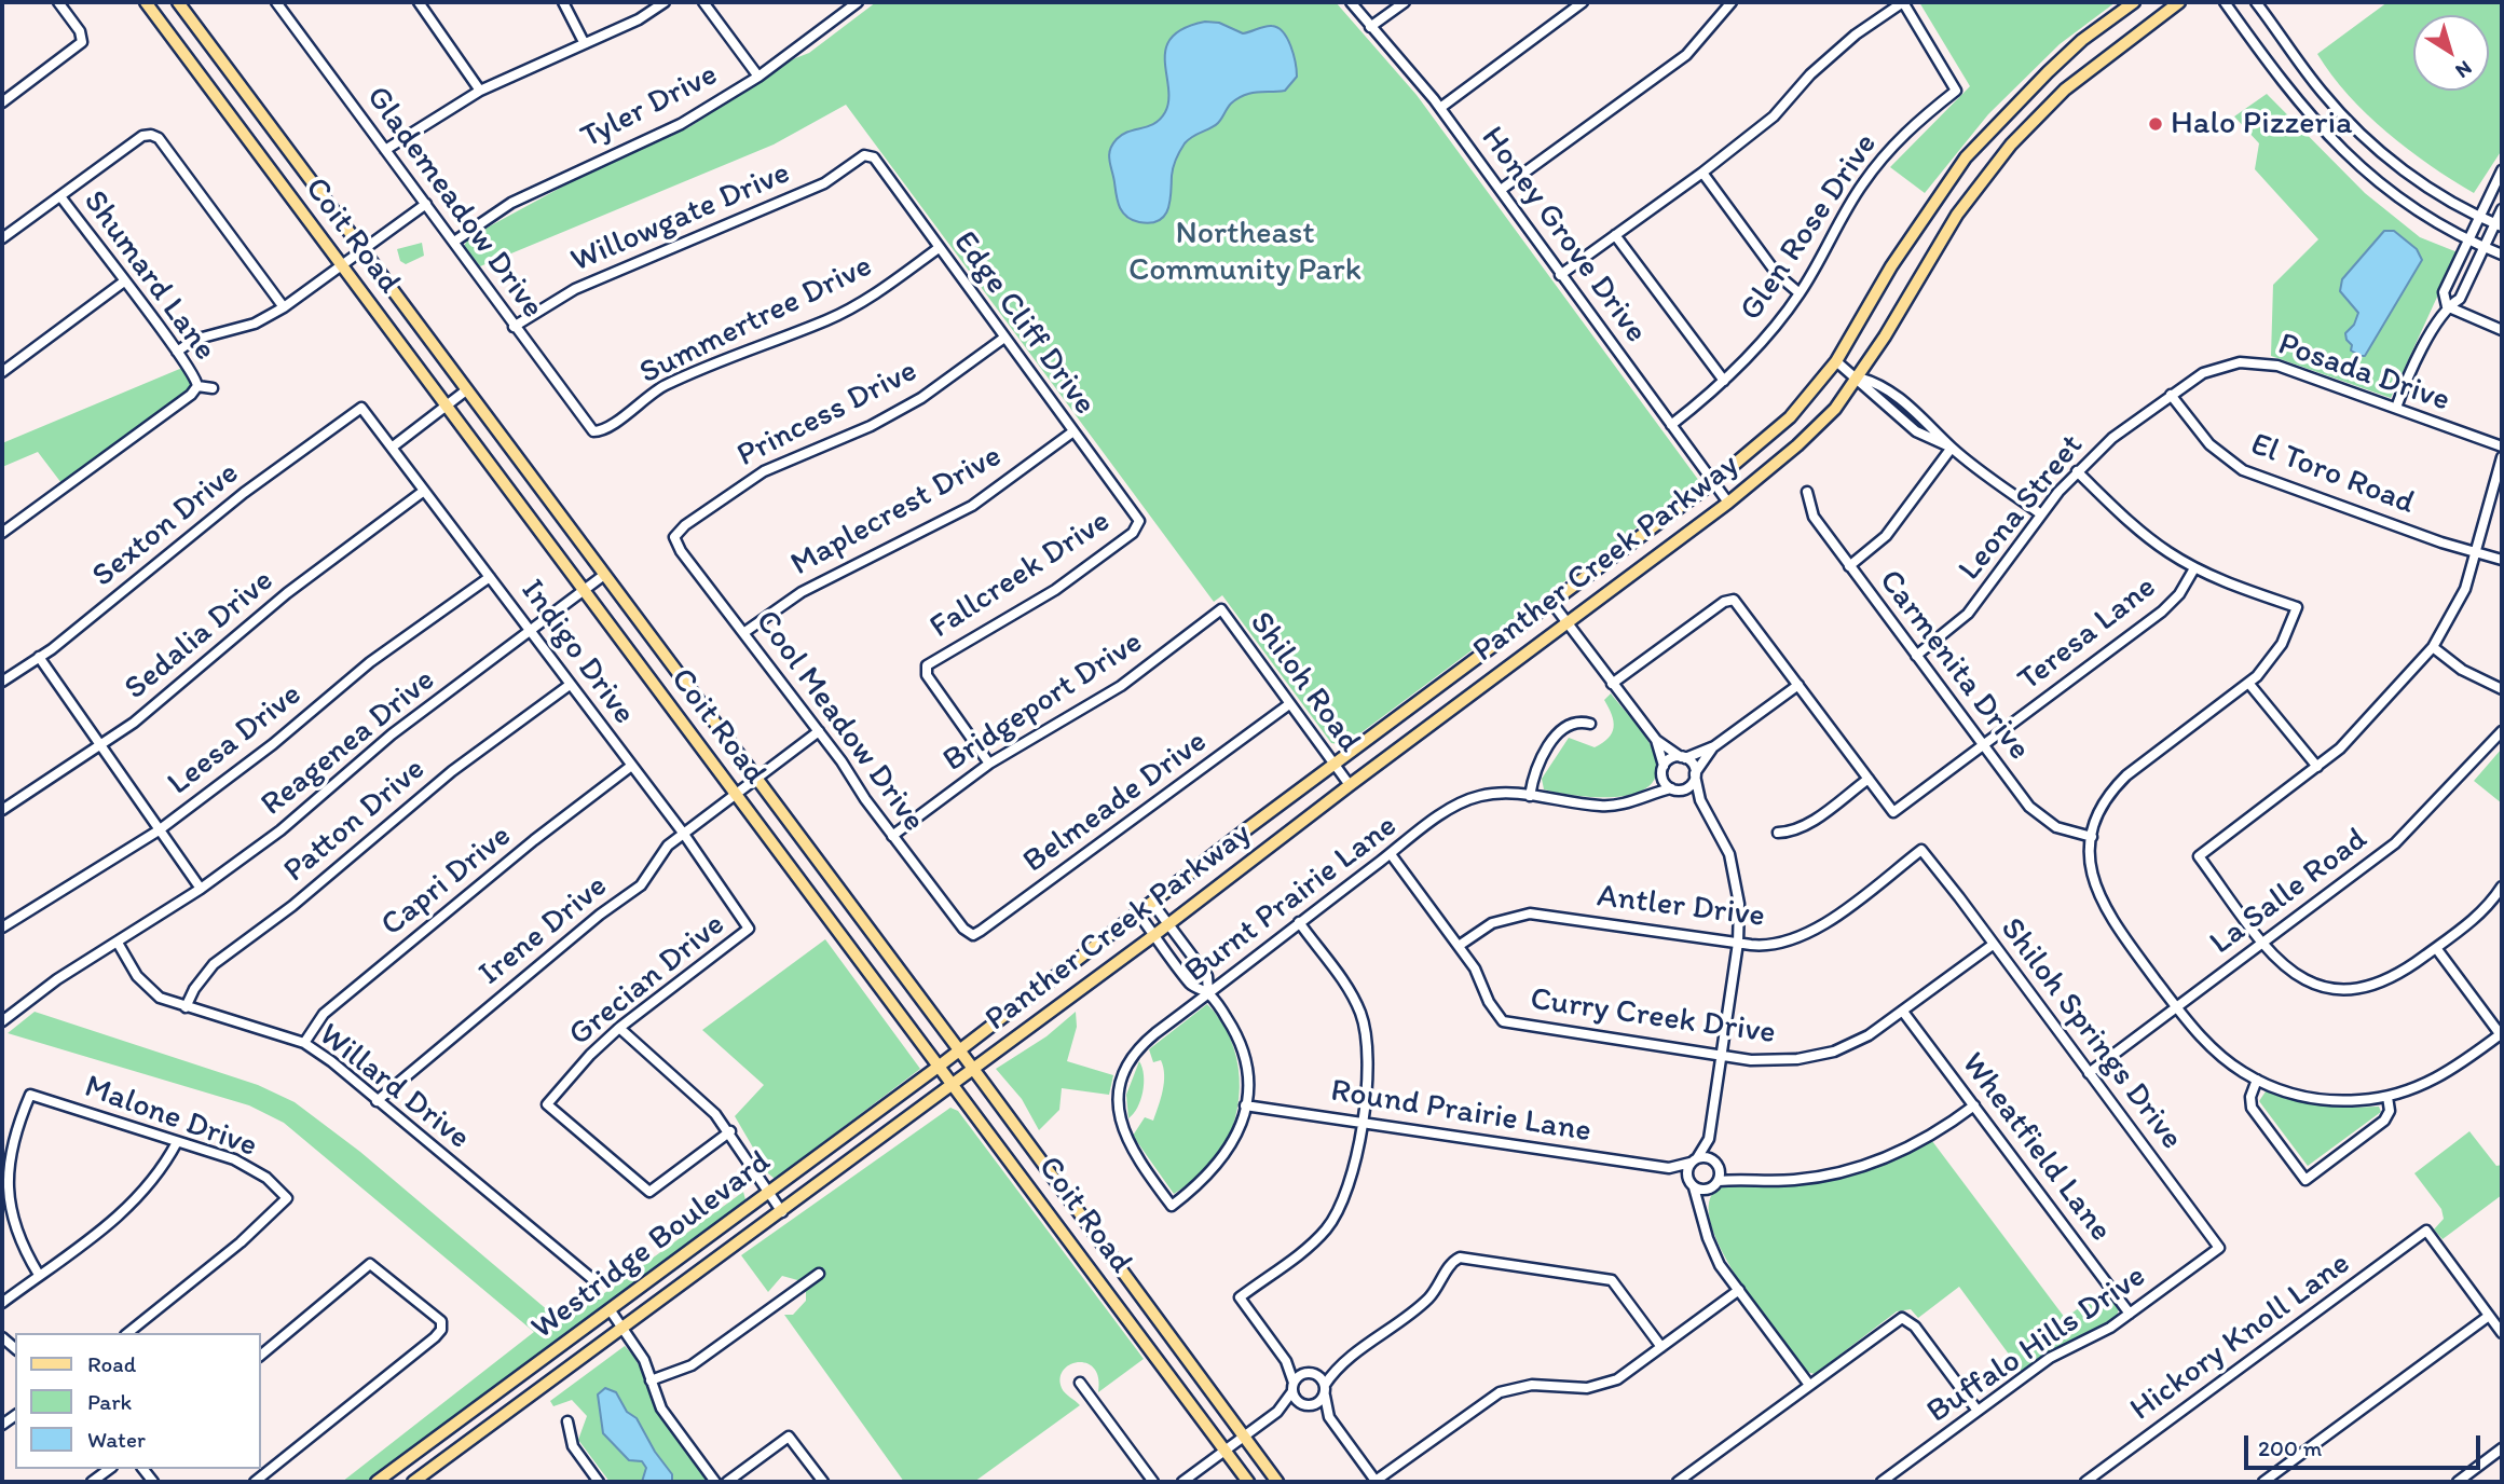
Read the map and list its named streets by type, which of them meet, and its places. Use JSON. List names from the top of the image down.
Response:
{
  "streets": {
    "main road": ["Coit Road", "Panther Creek Parkway", "Westridge Boulevard"],
    "street": [
      "Tyler Drive",
      "Glademeadow Drive",
      "Willowgate Drive",
      "Glen Rose Drive",
      "Honey Grove Drive",
      "Shumard Lane",
      "Summertree Drive",
      "Edge Cliff Drive",
      "Posada Drive",
      "Princess Drive",
      "El Toro Road",
      "Leona Street",
      "Maplecrest Drive",
      "Sexton Drive",
      "Fallcreek Drive",
      "Teresa Lane",
      "Sedalia Drive",
      "Indigo Drive",
      "Carmenita Drive",
      "Shiloh Road",
      "Bridgeport Drive",
      "Cool Meadow Drive",
      "Leesa Drive",
      "Reagenea Drive",
      "Belmeade Drive",
      "Patton Drive",
      "Capri Drive",
      "La Salle Road",
      "Burnt Prairie Lane",
      "Antler Drive",
      "Irene Drive",
      "Grecian Drive",
      "Curry Creek Drive",
      "Shiloh Springs Drive",
      "Willard Drive",
      "Round Prairie Lane",
      "Malone Drive",
      "Wheatfield Lane",
      "Hickory Knoll Lane",
      "Buffalo Hills Drive"
    ]
  },
  "crossings": [
    ["Tyler Drive", "Glademeadow Drive"],
    ["Glademeadow Drive", "Willowgate Drive"],
    ["Glademeadow Drive", "Summertree Drive"],
    ["Willowgate Drive", "Edge Cliff Drive"],
    ["Glen Rose Drive", "Honey Grove Drive"],
    ["Honey Grove Drive", "Panther Creek Parkway"],
    ["Coit Road", "Panther Creek Parkway"],
    ["Coit Road", "Reagenea Drive"],
    ["Coit Road", "Irene Drive"],
    ["Coit Road", "Westridge Boulevard"],
    ["Summertree Drive", "Edge Cliff Drive"],
    ["Edge Cliff Drive", "Princess Drive"],
    ["Edge Cliff Drive", "Maplecrest Drive"],
    ["Edge Cliff Drive", "Fallcreek Drive"],
    ["Posada Drive", "El Toro Road"],
    ["Posada Drive", "Leona Street"],
    ["Princess Drive", "Cool Meadow Drive"],
    ["El Toro Road", "Leona Street"],
    ["Leona Street", "Carmenita Drive"],
    ["Maplecrest Drive", "Cool Meadow Drive"],
    ["Sexton Drive", "Indigo Drive"],
    ["Panther Creek Parkway", "Shiloh Road"],
    ["Panther Creek Parkway", "Westridge Boulevard"],
    ["Fallcreek Drive", "Bridgeport Drive"],
    ["Teresa Lane", "Carmenita Drive"],
    ["Sedalia Drive", "Indigo Drive"],
    ["Indigo Drive", "Leesa Drive"],
    ["Indigo Drive", "Reagenea Drive"],
    ["Indigo Drive", "Patton Drive"],
    ["Indigo Drive", "Capri Drive"],
    ["Indigo Drive", "Irene Drive"],
    ["Indigo Drive", "Grecian Drive"],
    ["Shiloh Road", "Bridgeport Drive"],
    ["Shiloh Road", "Belmeade Drive"],
    ["Bridgeport Drive", "Cool Meadow Drive"],
    ["Cool Meadow Drive", "Belmeade Drive"],
    ["Cool Meadow Drive", "Irene Drive"],
    ["Reagenea Drive", "Willard Drive"],
    ["Patton Drive", "Willard Drive"],
    ["Capri Drive", "Willard Drive"],
    ["La Salle Road", "Shiloh Springs Drive"],
    ["Burnt Prairie Lane", "Round Prairie Lane"],
    ["Antler Drive", "Curry Creek Drive"],
    ["Antler Drive", "Shiloh Springs Drive"],
    ["Irene Drive", "Willard Drive"],
    ["Curry Creek Drive", "Shiloh Springs Drive"],
    ["Curry Creek Drive", "Wheatfield Lane"],
    ["Shiloh Springs Drive", "Buffalo Hills Drive"],
    ["Wheatfield Lane", "Buffalo Hills Drive"]
  ],
  "parks": ["Northeast Community Park"],
  "places": ["Halo Pizzeria"],
  "legend": ["Road", "Park", "Water"],
  "scale_bar": "200 m",
  "north": "bottom right"
}
